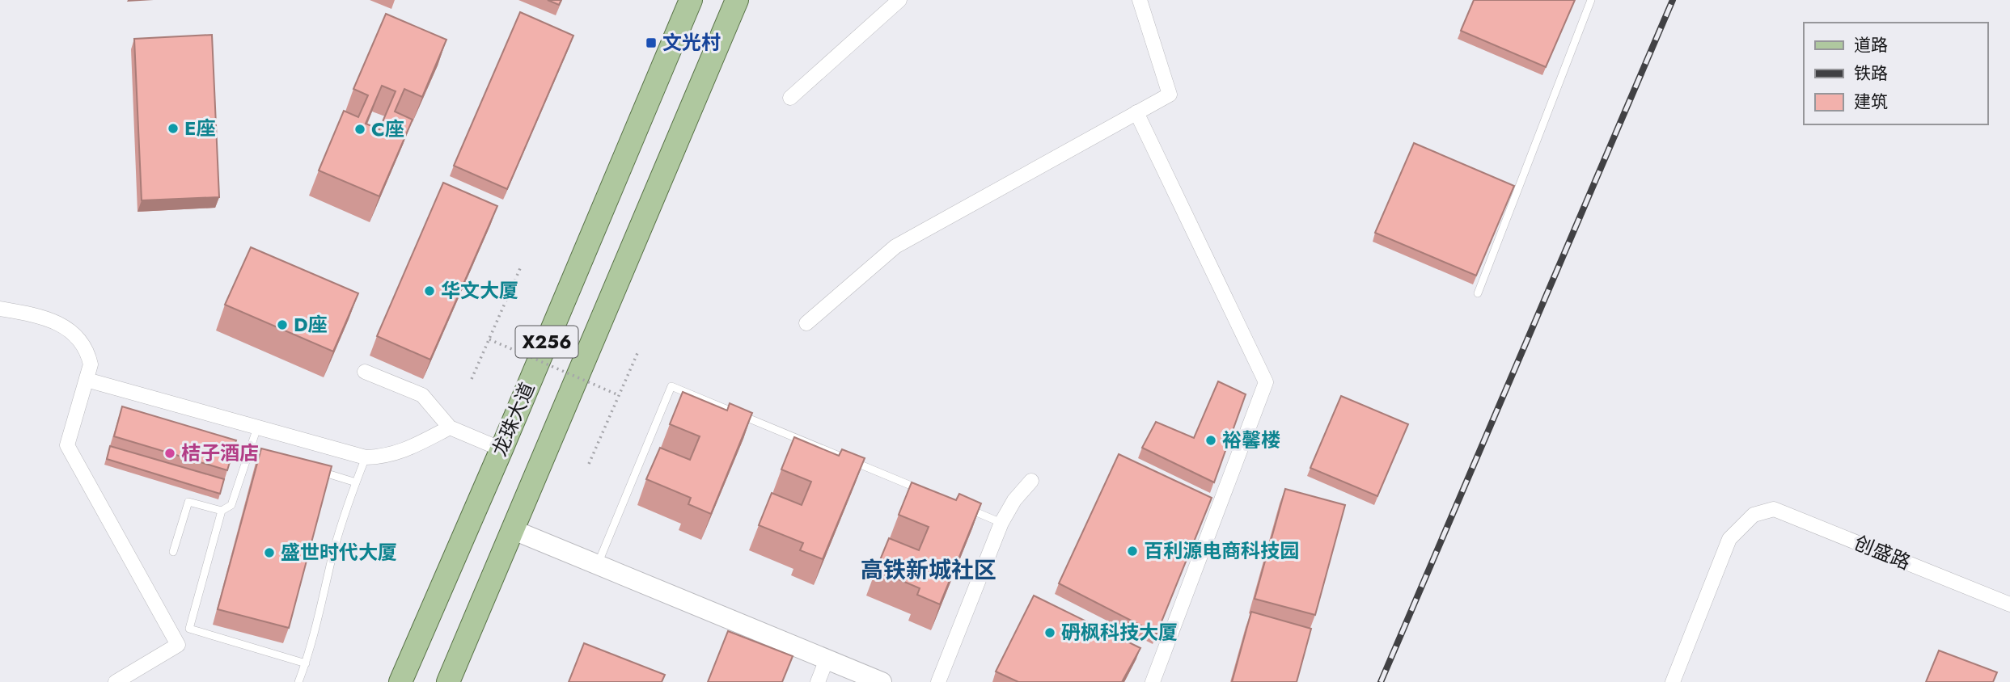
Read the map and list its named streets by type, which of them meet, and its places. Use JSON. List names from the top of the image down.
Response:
{
  "streets": {
    "main road": ["X256", "龙珠大道"],
    "street": ["创盛路"]
  },
  "districts": ["高铁新城社区"],
  "places": {
    "transit": ["文光村"],
    "other": [
      "E座",
      "C座",
      "华文大厦",
      "D座",
      "裕馨楼",
      "桔子酒店",
      "百利源电商科技园",
      "盛世时代大厦",
      "砃枫科技大厦"
    ]
  },
  "legend": ["道路", "铁路", "建筑"]
}
